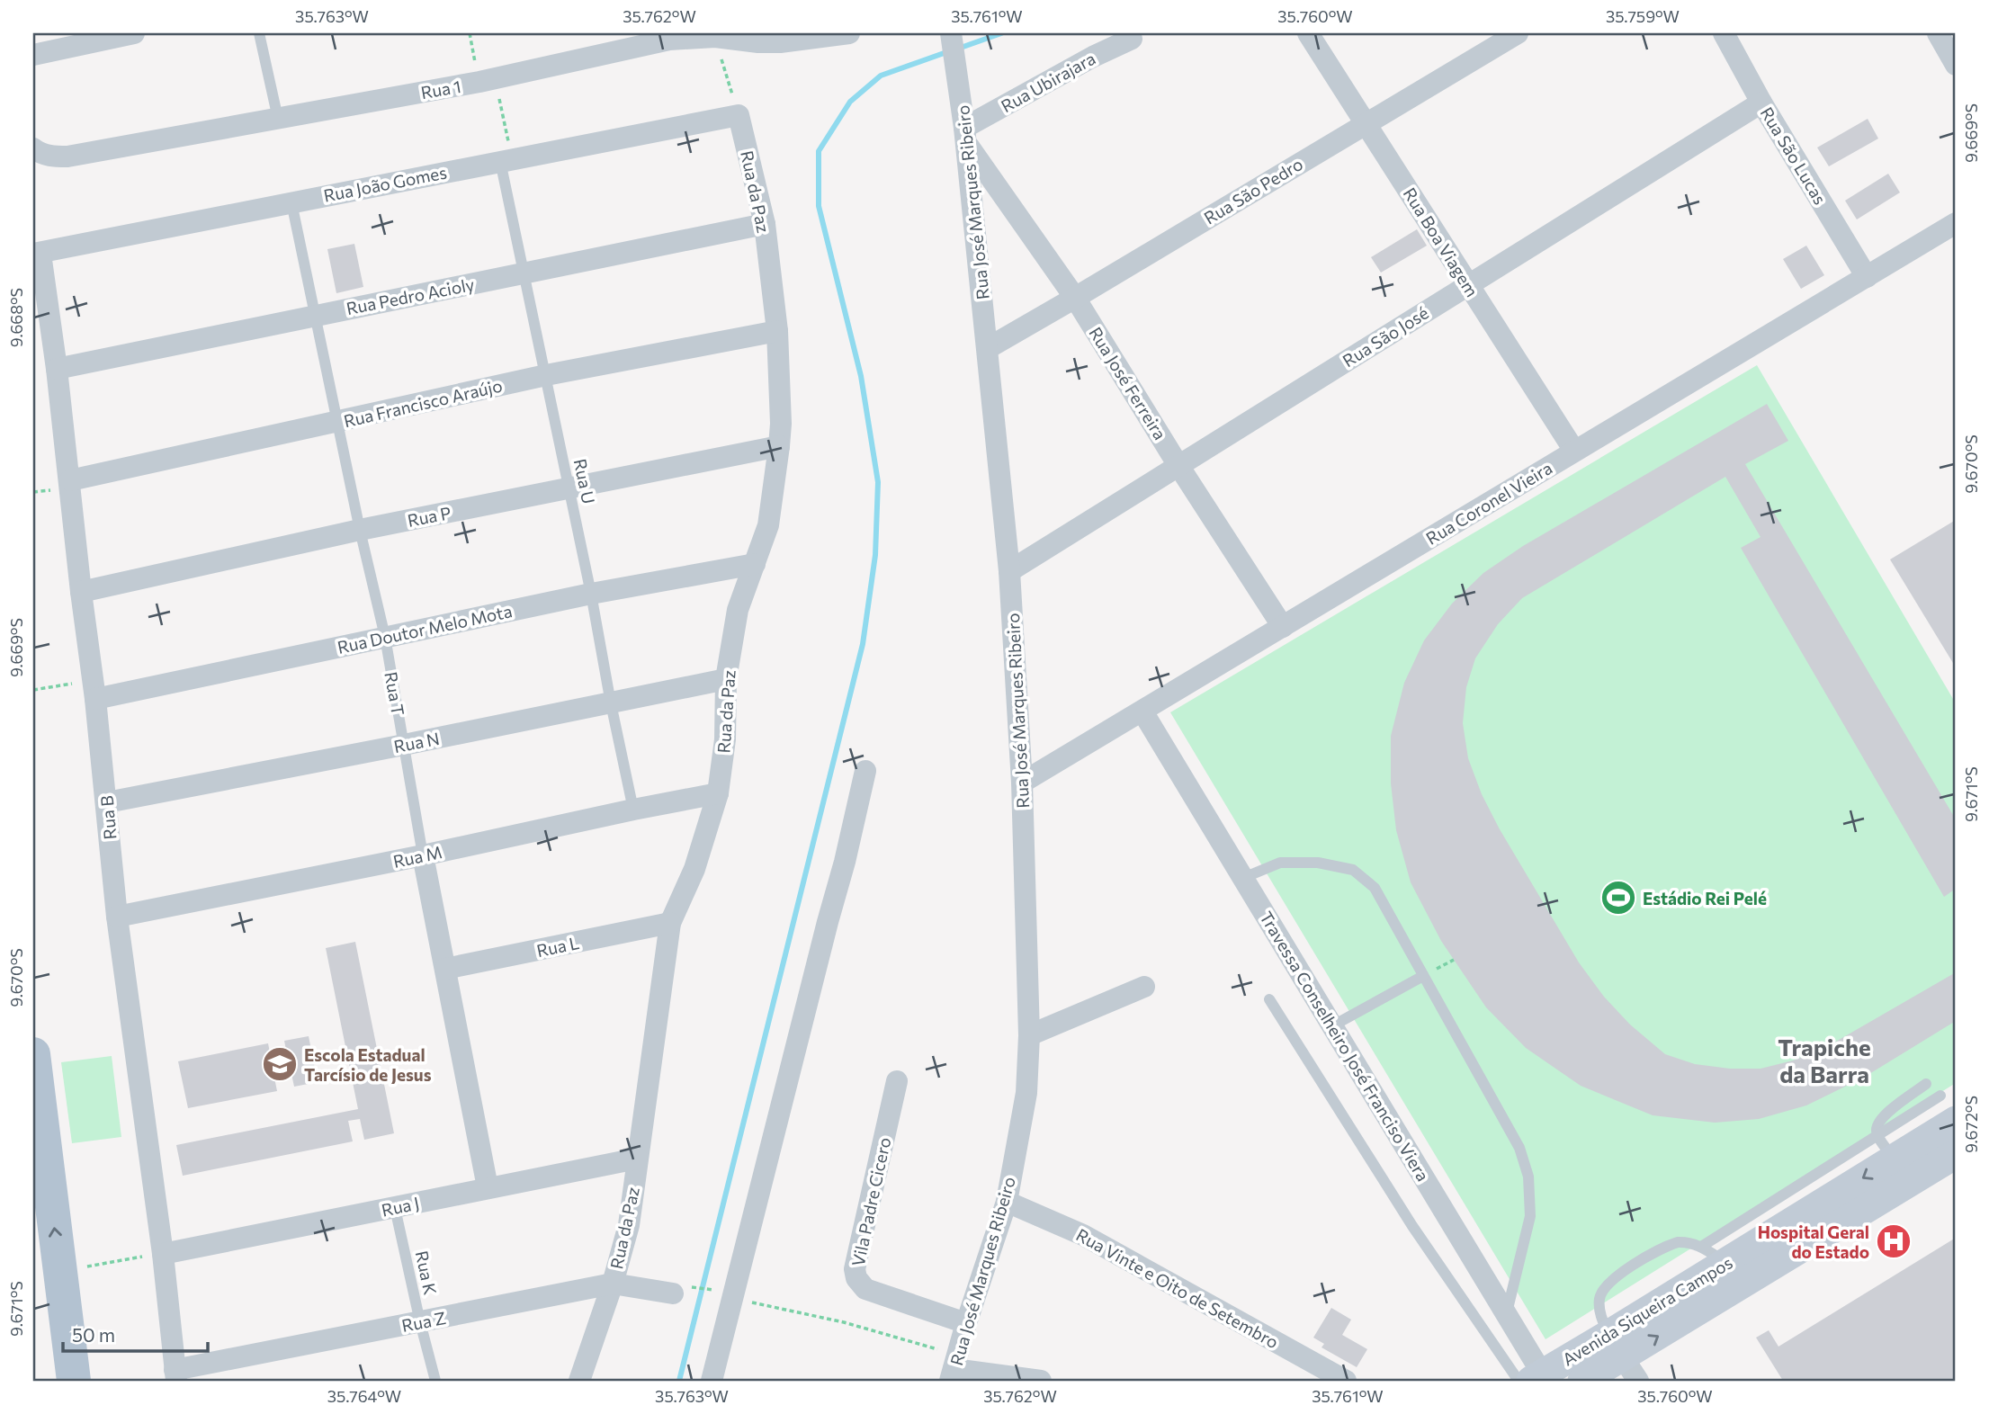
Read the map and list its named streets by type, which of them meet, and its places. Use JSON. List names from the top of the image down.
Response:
{
  "streets": {
    "main road": ["Avenida Siqueira Campos"],
    "street": [
      "Rua Ubirajara",
      "Rua 1",
      "Rua São Lucas",
      "Rua João Gomes",
      "Rua São Pedro",
      "Rua da Paz",
      "Rua José Marques Ribeiro",
      "Rua Boa Viagem",
      "Rua Pedro Acioly",
      "Rua São José",
      "Rua José Ferreira",
      "Rua Francisco Araújo",
      "Rua Coronel Vieira",
      "Rua P",
      "Rua Doutor Melo Mota",
      "Rua T",
      "Rua N",
      "Rua B",
      "Rua M",
      "Rua L",
      "Travessa Conselheiro José Franciso Viera",
      "Vila Padre Cicero",
      "Rua J",
      "Rua Vinte e Oito de Setembro",
      "Rua Z"
    ],
    "lane": ["Rua U", "Rua K"]
  },
  "crossings": [
    ["Rua Ubirajara", "Rua José Marques Ribeiro"],
    ["Rua Ubirajara", "Rua José Ferreira"],
    ["Rua São Lucas", "Rua São José"],
    ["Rua São Lucas", "Rua Coronel Vieira"],
    ["Rua João Gomes", "Rua da Paz"],
    ["Rua João Gomes", "Rua U"],
    ["Rua João Gomes", "Rua T"],
    ["Rua João Gomes", "Rua B"],
    ["Rua São Pedro", "Rua José Marques Ribeiro"],
    ["Rua São Pedro", "Rua Boa Viagem"],
    ["Rua São Pedro", "Rua José Ferreira"],
    ["Rua da Paz", "Rua Pedro Acioly"],
    ["Rua da Paz", "Rua Francisco Araújo"],
    ["Rua da Paz", "Rua P"],
    ["Rua da Paz", "Rua Doutor Melo Mota"],
    ["Rua da Paz", "Rua N"],
    ["Rua da Paz", "Rua M"],
    ["Rua da Paz", "Rua L"],
    ["Rua da Paz", "Rua J"],
    ["Rua da Paz", "Rua Z"],
    ["Rua José Marques Ribeiro", "Rua São José"],
    ["Rua José Marques Ribeiro", "Rua José Ferreira"],
    ["Rua José Marques Ribeiro", "Rua Coronel Vieira"],
    ["Rua José Marques Ribeiro", "Vila Padre Cicero"],
    ["Rua José Marques Ribeiro", "Rua Vinte e Oito de Setembro"],
    ["Rua Boa Viagem", "Rua São José"],
    ["Rua Boa Viagem", "Rua Coronel Vieira"],
    ["Rua Pedro Acioly", "Rua U"],
    ["Rua Pedro Acioly", "Rua T"],
    ["Rua Pedro Acioly", "Rua B"],
    ["Rua São José", "Rua José Ferreira"],
    ["Rua José Ferreira", "Rua Coronel Vieira"],
    ["Rua Francisco Araújo", "Rua U"],
    ["Rua Francisco Araújo", "Rua T"],
    ["Rua Francisco Araújo", "Rua B"],
    ["Rua U", "Rua P"],
    ["Rua U", "Rua Doutor Melo Mota"],
    ["Rua U", "Rua N"],
    ["Rua U", "Rua M"],
    ["Rua Coronel Vieira", "Travessa Conselheiro José Franciso Viera"],
    ["Rua P", "Rua T"],
    ["Rua P", "Rua B"],
    ["Rua Doutor Melo Mota", "Rua T"],
    ["Rua Doutor Melo Mota", "Rua B"],
    ["Rua T", "Rua N"],
    ["Rua T", "Rua M"],
    ["Rua T", "Rua L"],
    ["Rua T", "Rua J"],
    ["Rua N", "Rua B"],
    ["Rua B", "Rua M"],
    ["Rua B", "Rua J"],
    ["Rua B", "Rua Z"],
    ["Travessa Conselheiro José Franciso Viera", "Avenida Siqueira Campos"],
    ["Rua J", "Rua K"],
    ["Rua K", "Rua Z"]
  ],
  "districts": ["Trapiche da Barra"],
  "places": {
    "sports": ["Estádio Rei Pelé"],
    "school or university": ["Escola Estadual Tarcísio de Jesus"],
    "hospital": ["Hospital Geral do Estado"]
  },
  "scale_bar": "50 m",
  "coordinates": [
    "35.763°W",
    "35.762°W",
    "35.761°W",
    "35.760°W",
    "35.759°W",
    "9.669°S",
    "9.668°S",
    "9.670°S",
    "9.671°S",
    "9.672°S",
    "35.764°W"
  ]
}
